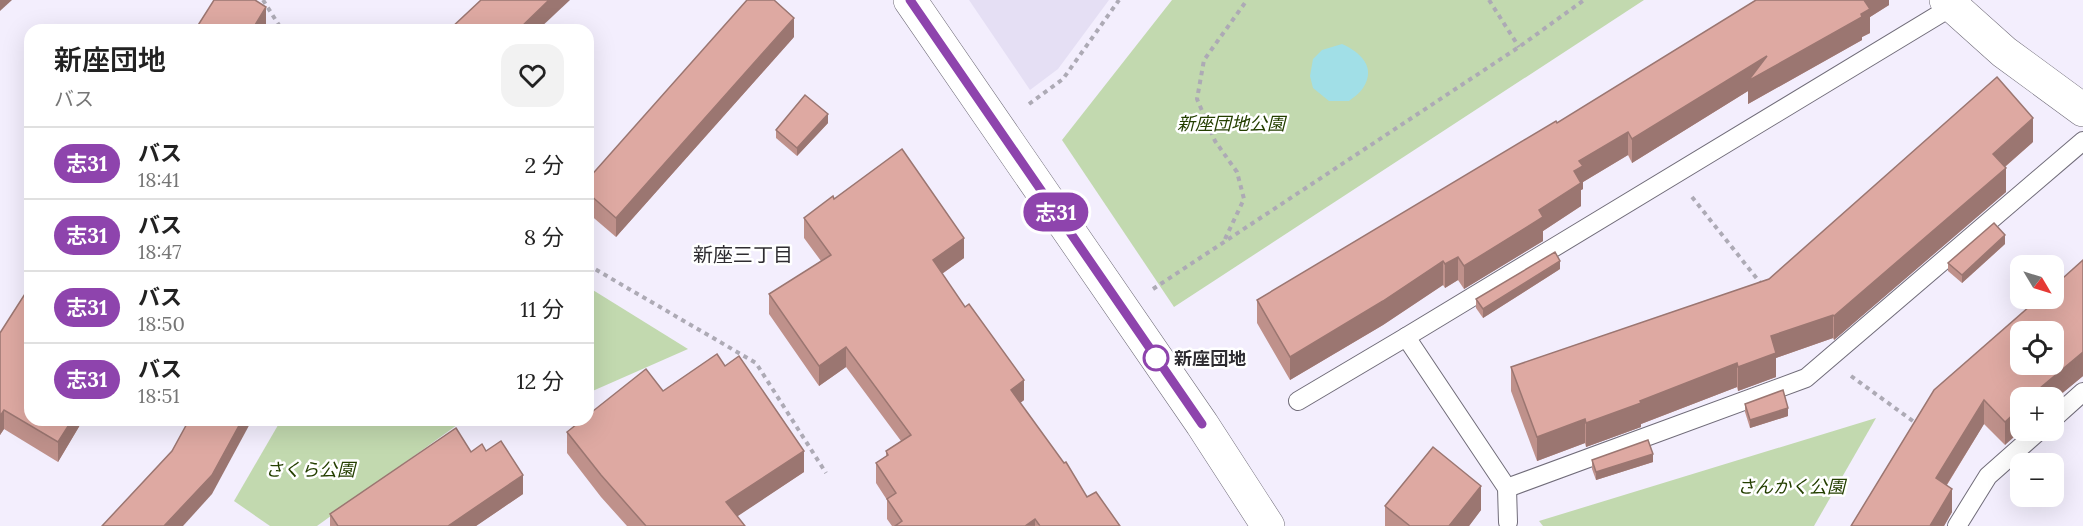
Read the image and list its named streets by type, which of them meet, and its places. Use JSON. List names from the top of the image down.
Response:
{
  "districts": ["新座三丁目"],
  "parks": ["新座団地公園", "さくら公園", "さんかく公園"],
  "places": ["新座団地"],
  "lines": ["bus line 志31"],
  "north": "bottom right",
  "page": {
    "on_map": "志31",
    "heading": ["新座団地", "バス"],
    "list": [
      {
        "mark": "志31",
        "name": "バス",
        "note": "18:41",
        "value": "2 分"
      },
      {
        "mark": "志31",
        "name": "バス",
        "note": "18:47",
        "value": "8 分"
      },
      {
        "mark": "志31",
        "name": "バス",
        "note": "18:50",
        "value": "11 分"
      },
      {
        "mark": "志31",
        "name": "バス",
        "note": "18:51",
        "value": "12 分"
      }
    ],
    "map_buttons": ["+", "−"]
  }
}
